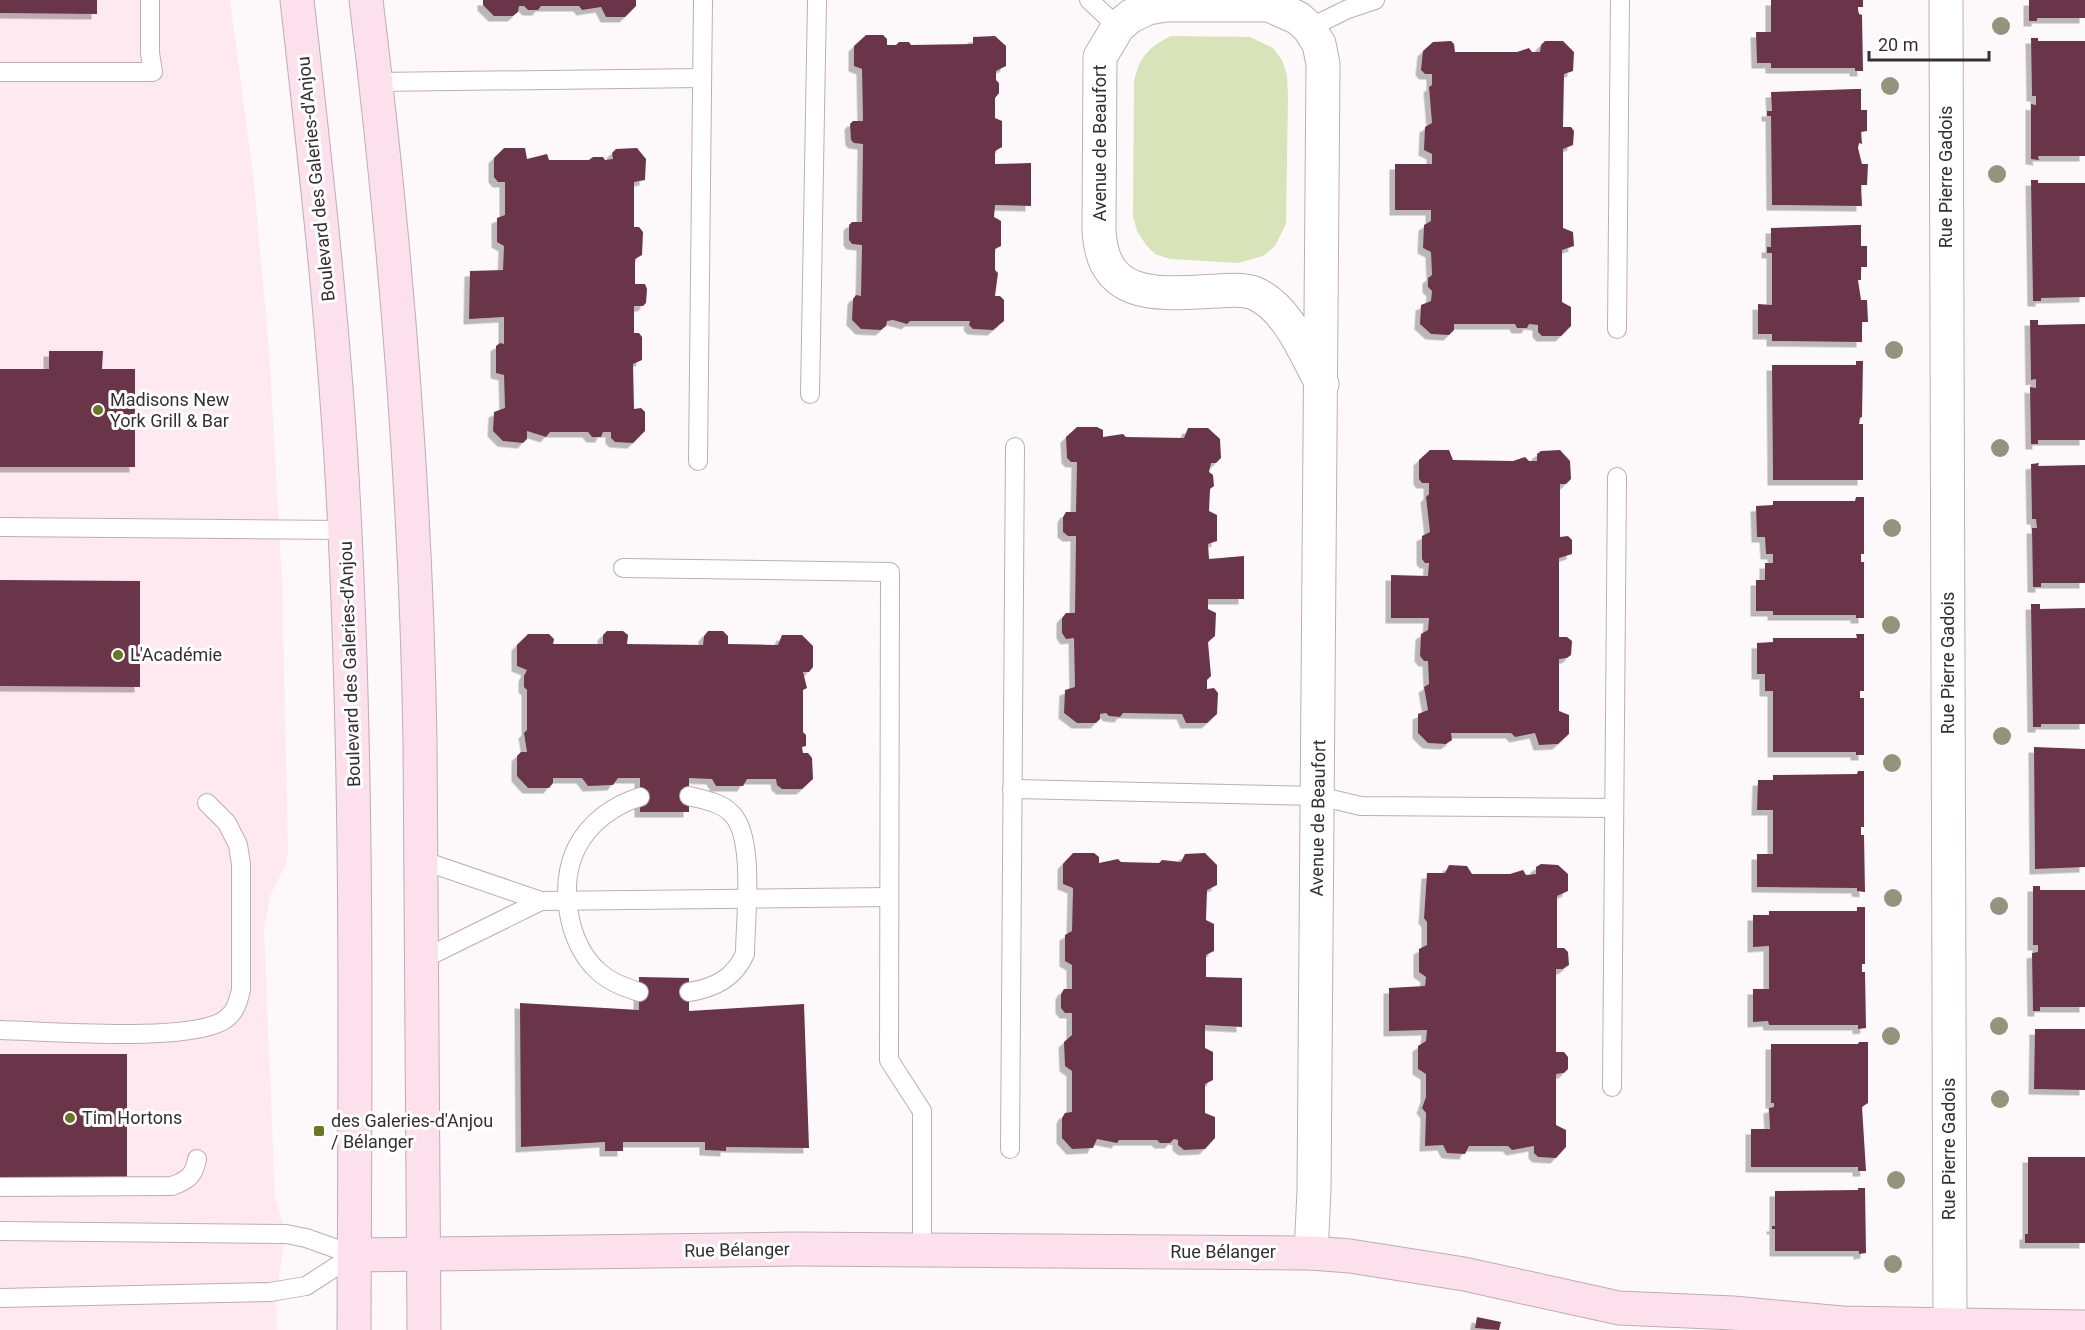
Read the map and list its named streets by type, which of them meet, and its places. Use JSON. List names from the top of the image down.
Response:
{
  "streets": {
    "street": [
      "Avenue de Beaufort",
      "Rue Pierre Gadois",
      "Boulevard des Galeries-d'Anjou",
      "Rue Bélanger"
    ]
  },
  "crossings": [
    ["Avenue de Beaufort", "Rue Bélanger"],
    ["Rue Pierre Gadois", "Rue Bélanger"],
    ["Boulevard des Galeries-d'Anjou", "Rue Bélanger"]
  ],
  "places": {
    "other": ["Madisons New York Grill & Bar", "L'Académie", "Tim Hortons"],
    "transit": ["des Galeries-d'Anjou / Bélanger"]
  },
  "scale_bar": "20 m"
}
